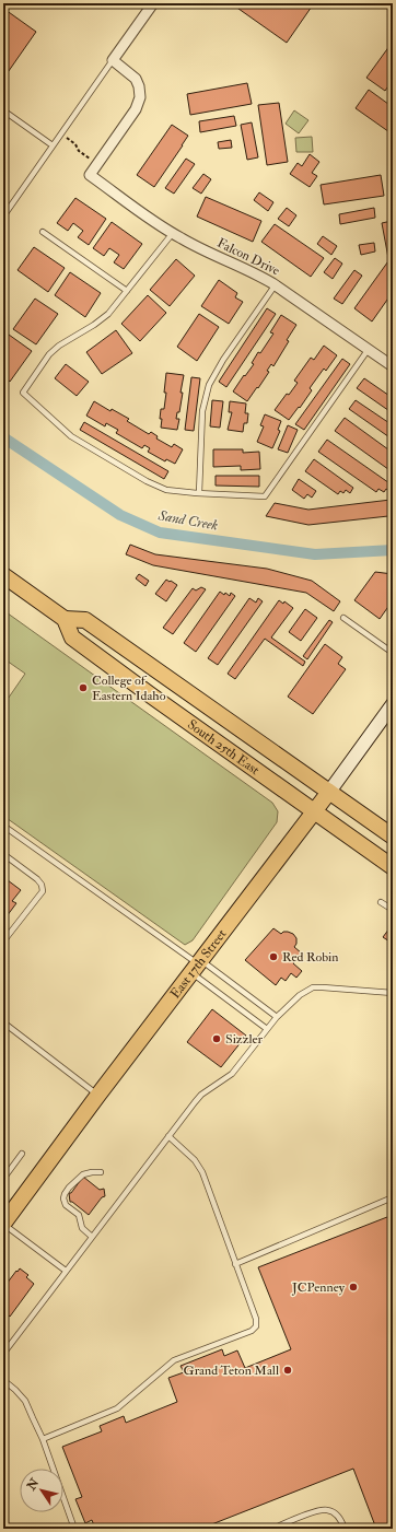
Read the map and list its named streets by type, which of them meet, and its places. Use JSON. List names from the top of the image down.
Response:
{
  "streets": {
    "main road": ["South 25th East", "East 17th Street"],
    "street": ["Falcon Drive"]
  },
  "crossings": [
    ["South 25th East", "East 17th Street"]
  ],
  "water": ["Sand Creek"],
  "places": [
    "College of Eastern Idaho",
    "Red Robin",
    "Sizzler",
    "JCPenney",
    "Grand Teton Mall"
  ],
  "north": "top left"
}
